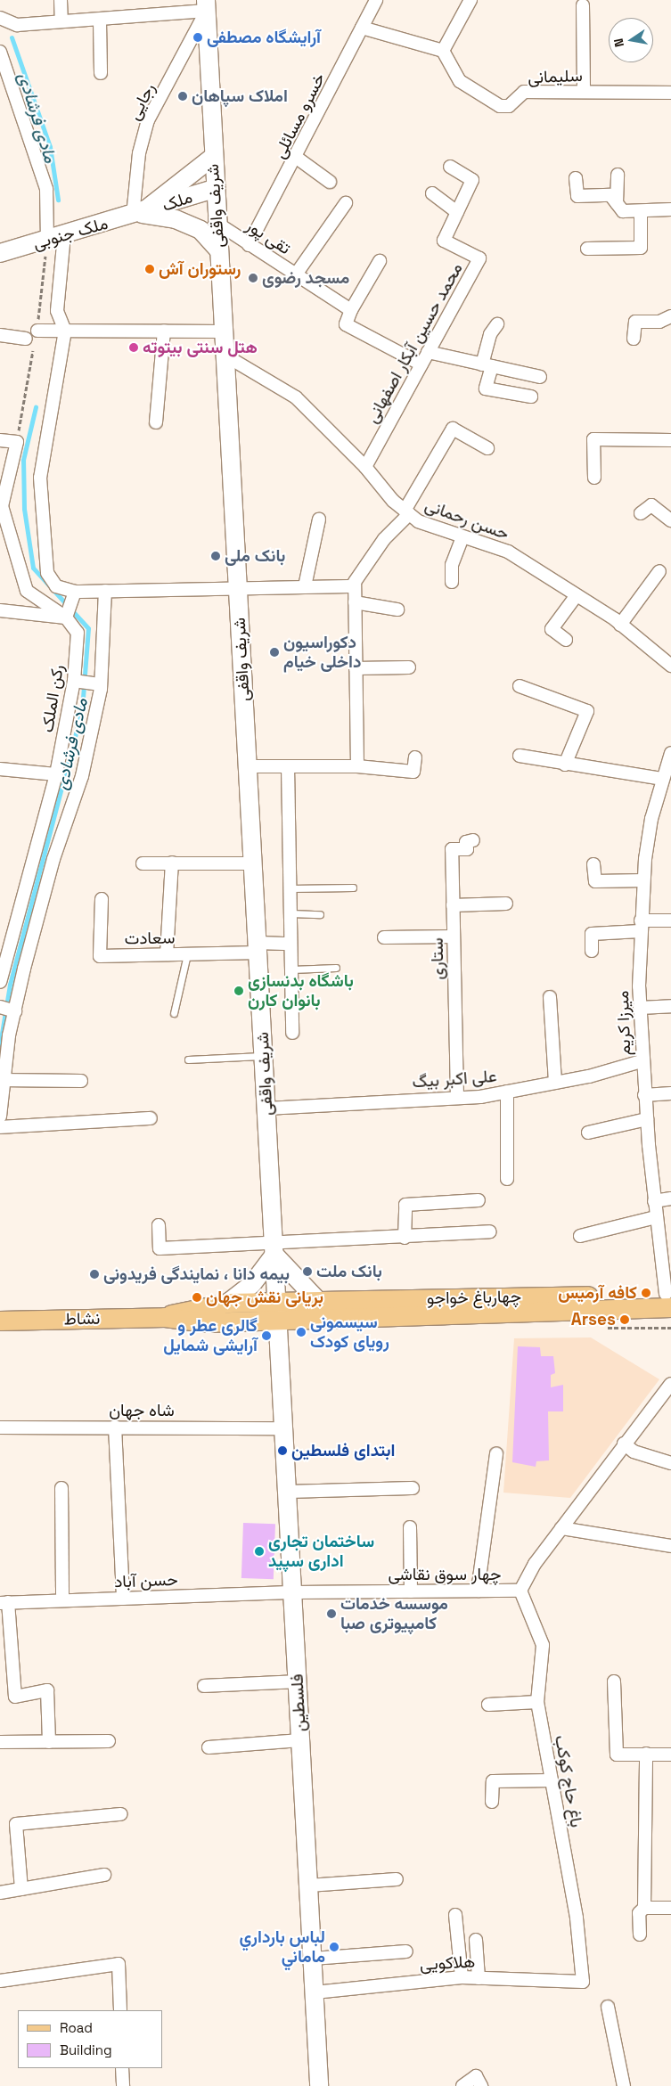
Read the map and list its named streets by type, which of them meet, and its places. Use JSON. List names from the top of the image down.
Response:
{
  "streets": {
    "main road": [
      "ملک",
      "شریف واقفی",
      "ملک جنوبی",
      "چهارباغ خواجو",
      "نشاط",
      "فلسطین"
    ],
    "street": [
      "سلیمانی",
      "رجایی",
      "خسرو مسائلی",
      "تقی پور",
      "محمد حسین آبکار اصفهانی",
      "حسن رحمانی",
      "رکن الملک",
      "سعادت",
      "ستاری",
      "میرزا کریم",
      "علی اکبر بیگ",
      "شاه جهان",
      "چهار سوق نقاشی",
      "حسن آباد",
      "باغ حاج کوکب",
      "هلاکویی"
    ]
  },
  "crossings": [
    ["رجایی", "ملک"],
    ["رجایی", "شریف واقفی"],
    ["رجایی", "ملک جنوبی"],
    ["خسرو مسائلی", "تقی پور"],
    ["ملک", "شریف واقفی"],
    ["ملک", "ملک جنوبی"],
    ["شریف واقفی", "تقی پور"],
    ["شریف واقفی", "حسن رحمانی"],
    ["شریف واقفی", "سعادت"],
    ["شریف واقفی", "علی اکبر بیگ"],
    ["شریف واقفی", "چهارباغ خواجو"],
    ["شریف واقفی", "نشاط"],
    ["شریف واقفی", "فلسطین"],
    ["محمد حسین آبکار اصفهانی", "حسن رحمانی"],
    ["ستاری", "علی اکبر بیگ"],
    ["میرزا کریم", "علی اکبر بیگ"],
    ["میرزا کریم", "چهارباغ خواجو"],
    ["چهارباغ خواجو", "نشاط"],
    ["چهارباغ خواجو", "فلسطین"],
    ["نشاط", "فلسطین"],
    ["شاه جهان", "فلسطین"],
    ["چهار سوق نقاشی", "حسن آباد"],
    ["چهار سوق نقاشی", "فلسطین"],
    ["چهار سوق نقاشی", "باغ حاج کوکب"],
    ["حسن آباد", "فلسطین"],
    ["فلسطین", "هلاکویی"],
    ["باغ حاج کوکب", "هلاکویی"]
  ],
  "water": ["مادی فرشادی"],
  "places": [
    "آرایشگاه مصطفی",
    "املاک سپاهان",
    "رستوران آش",
    "مسجد رضوی",
    "هتل سنتی بیتوته",
    "بانک ملی",
    "دکوراسیون داخلی خیام",
    "باشگاه بدنسازی بانوان کارن",
    "بانک ملت",
    "بیمه دانا ، نمایندگی فریدونی",
    "کافه آرمیس",
    "بریانی نقش جهان",
    "Arses",
    "سیسمونی رویای کودک",
    "گالری عطر و آرایشی شمایل",
    "ابتدای فلسطین",
    "ساختمان تجاری اداری سپید",
    "موسسه خدمات کامپیوتری صبا",
    "لباس بارداري ماماني"
  ],
  "legend": ["Road", "Building"],
  "north": "left"
}
